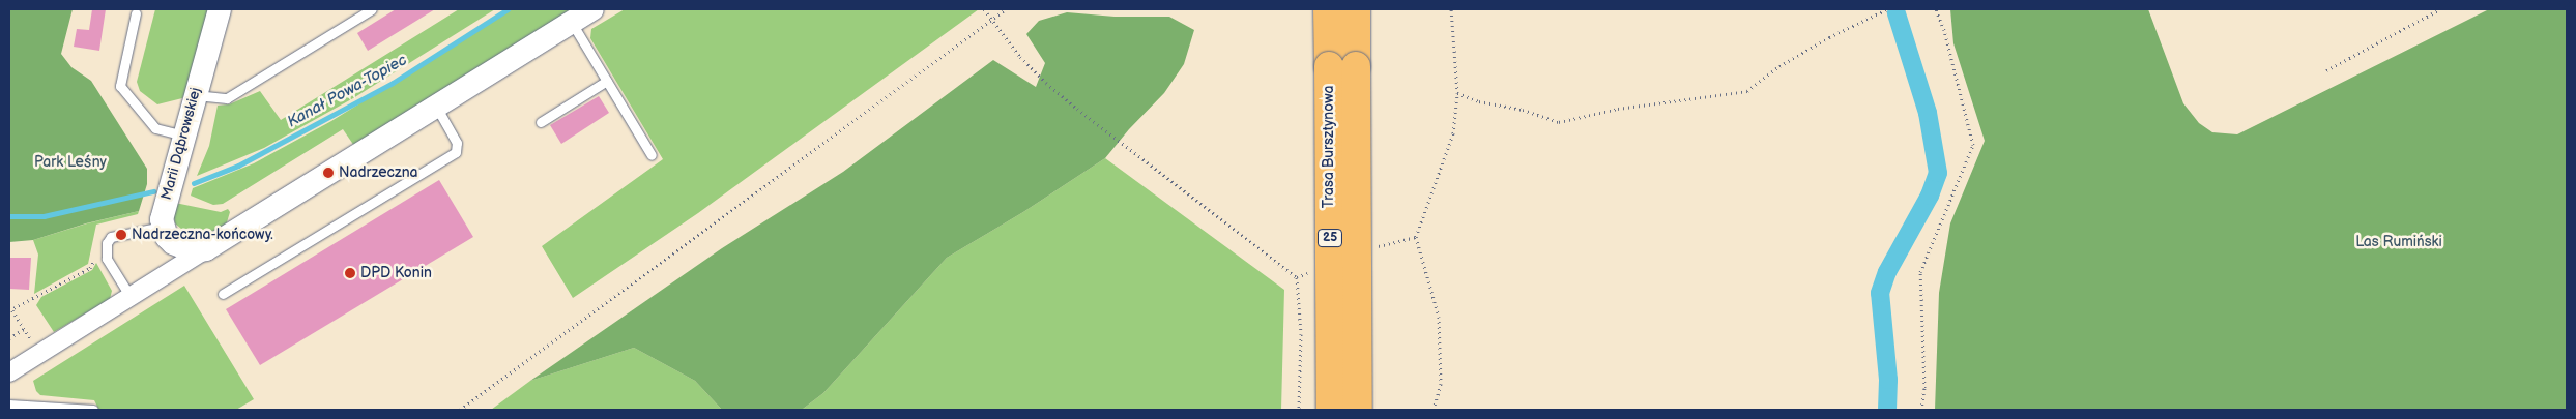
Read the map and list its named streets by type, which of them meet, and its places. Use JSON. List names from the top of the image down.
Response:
{
  "streets": {
    "main road": ["Trasa Bursztynowa", "25"],
    "street": ["Marii Dąbrowskiej"]
  },
  "water": ["Kanał Powa-Topiec"],
  "parks": ["Park Leśny", "Las Rumiński"],
  "places": ["Nadrzeczna", "Nadrzeczna-końcowy.", "DPD Konin"]
}
